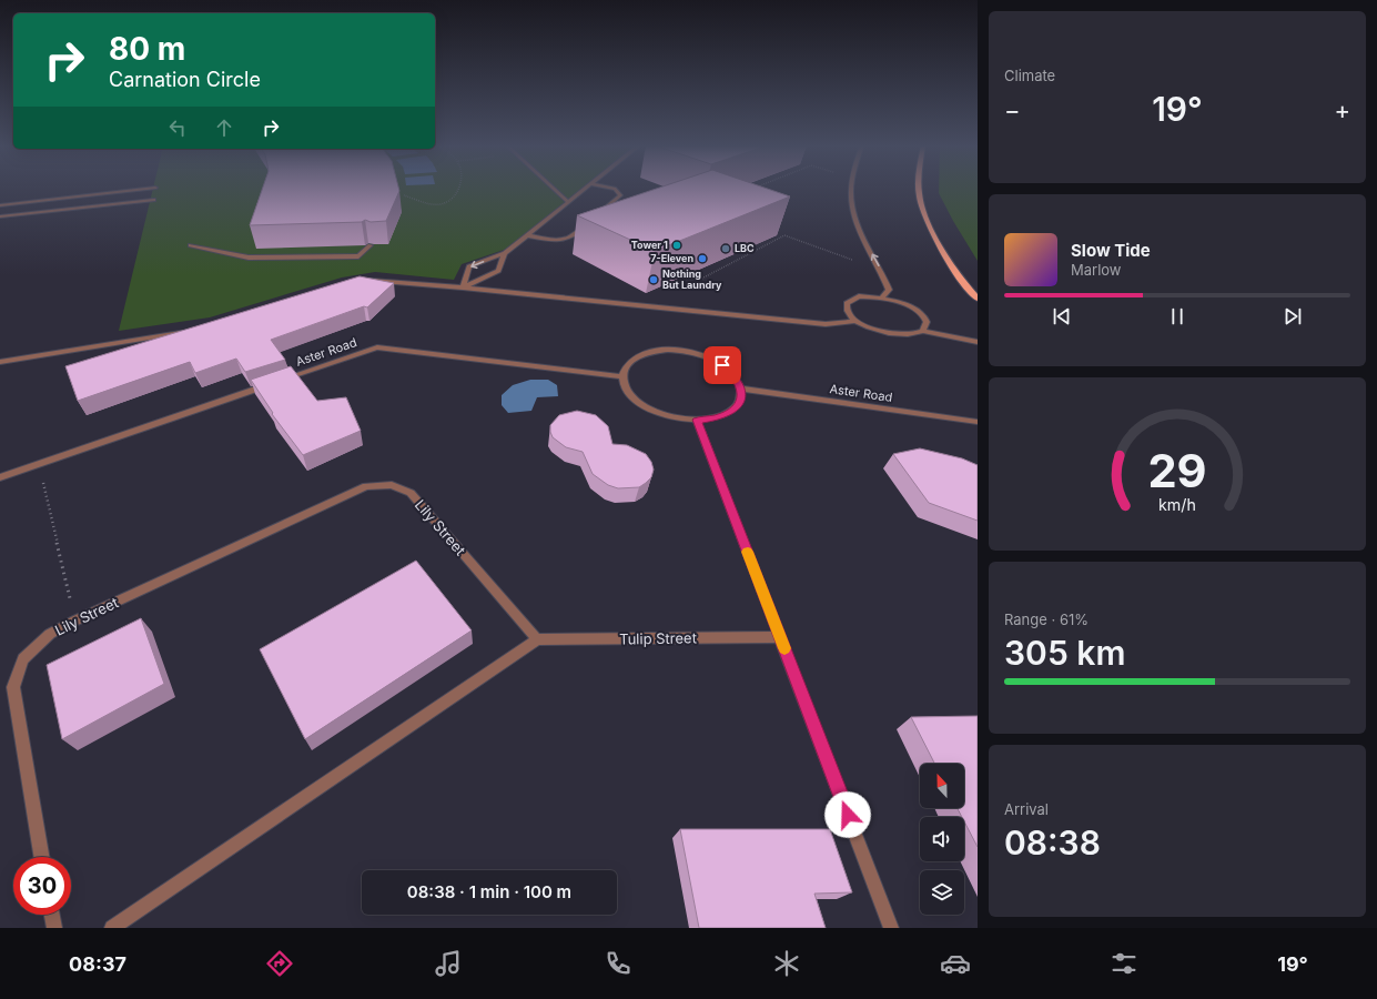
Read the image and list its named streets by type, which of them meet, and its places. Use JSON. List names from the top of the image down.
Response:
{
  "streets": {
    "street": ["Aster Road", "Lily Street", "Tulip Street"]
  },
  "crossings": [
    ["Lily Street", "Tulip Street"]
  ],
  "places": [
    "Tower 1",
    "LBC",
    "7-Eleven",
    "Nothing But Laundry"
  ],
  "north": "top",
  "page": {
    "tile": [
      "Climate",
      ["Range · 61%", "305 km"],
      ["Arrival", "08:38"]
    ],
    "turn": ["80 m", "Carnation Circle"],
    "heat": ["−", "19°", "+"],
    "song": ["Slow Tide", "Marlow"],
    "limit": "30",
    "trip": "08:38 · 1 min · 100 m",
    "tabs": ["08:37", "19°"],
    "gauge": ["29", "km/h"]
  }
}
